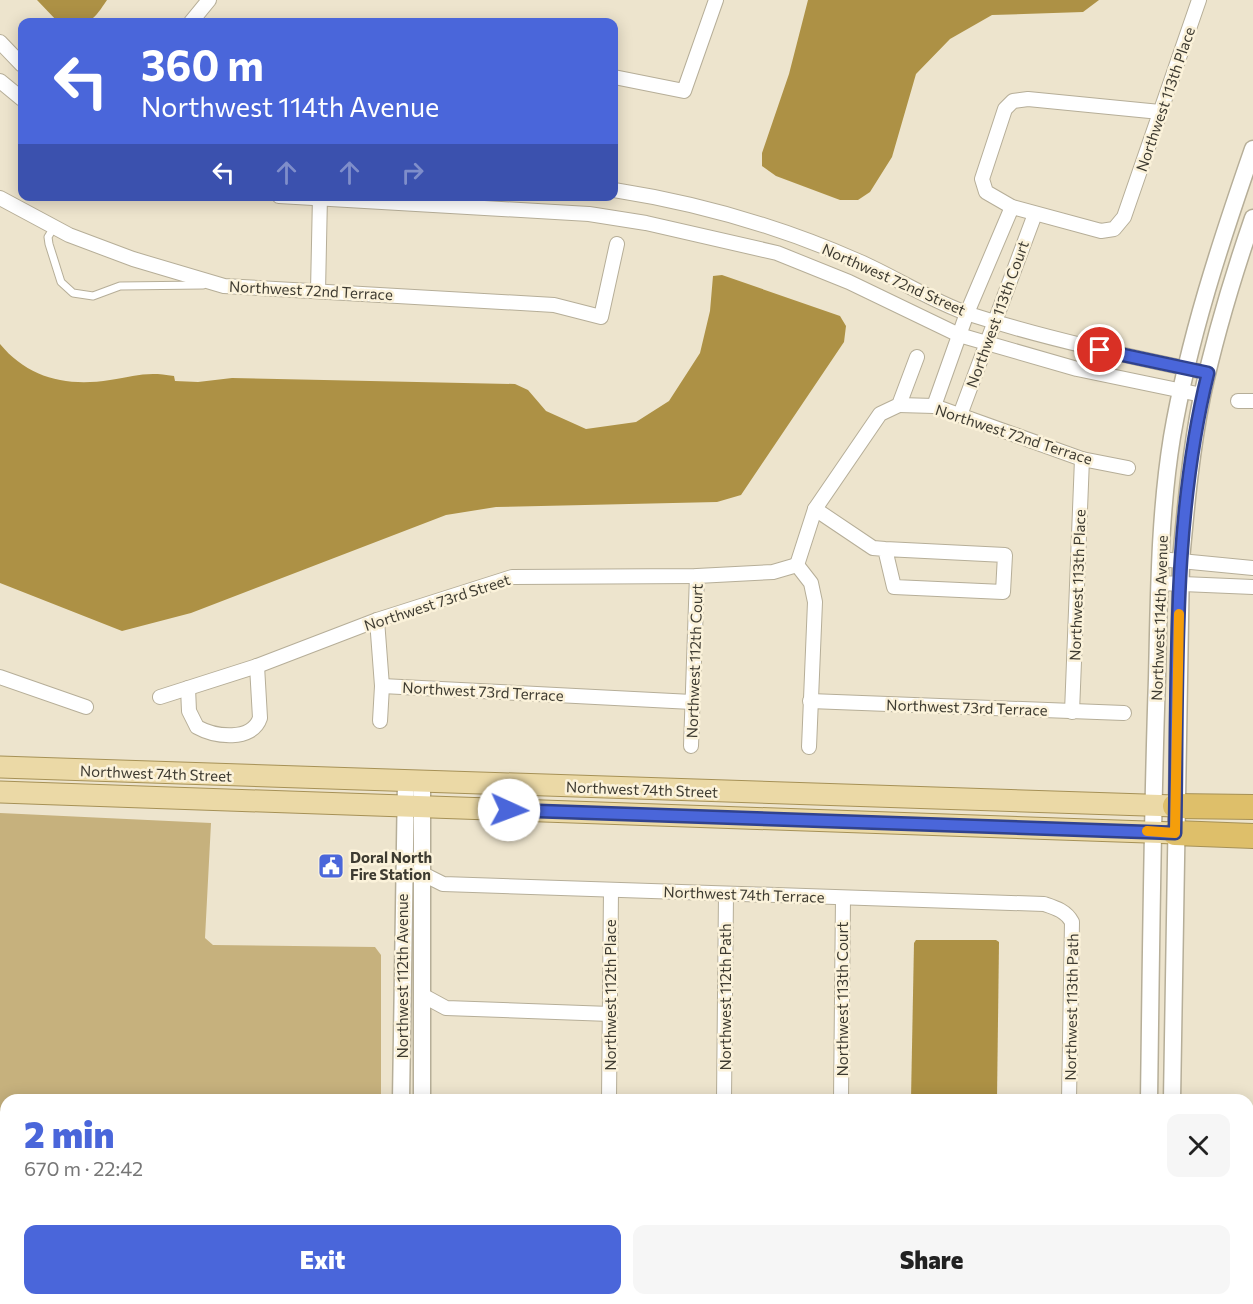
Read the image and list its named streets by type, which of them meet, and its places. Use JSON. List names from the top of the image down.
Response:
{
  "streets": {
    "main road": ["Northwest 74th Street"],
    "street": [
      "Northwest 113th Place",
      "Northwest 72nd Street",
      "Northwest 72nd Terrace",
      "Northwest 113th Court",
      "Northwest 73rd Street",
      "Northwest 114th Avenue",
      "Northwest 112th Court",
      "Northwest 73rd Terrace",
      "Northwest 74th Terrace",
      "Northwest 112th Avenue",
      "Northwest 112th Place",
      "Northwest 112th Path",
      "Northwest 113th Path"
    ]
  },
  "crossings": [
    ["Northwest 113th Place", "Northwest 72nd Terrace"],
    ["Northwest 113th Place", "Northwest 113th Court"],
    ["Northwest 113th Place", "Northwest 73rd Terrace"],
    ["Northwest 72nd Street", "Northwest 113th Court"],
    ["Northwest 72nd Street", "Northwest 114th Avenue"],
    ["Northwest 72nd Terrace", "Northwest 113th Court"],
    ["Northwest 113th Court", "Northwest 74th Terrace"],
    ["Northwest 73rd Street", "Northwest 112th Court"],
    ["Northwest 114th Avenue", "Northwest 74th Street"],
    ["Northwest 112th Court", "Northwest 73rd Terrace"],
    ["Northwest 74th Street", "Northwest 112th Avenue"],
    ["Northwest 74th Terrace", "Northwest 112th Avenue"],
    ["Northwest 74th Terrace", "Northwest 112th Place"],
    ["Northwest 74th Terrace", "Northwest 112th Path"],
    ["Northwest 74th Terrace", "Northwest 113th Path"]
  ],
  "places": {
    "public building": ["Doral North Fire Station"]
  },
  "page": {
    "turn": ["360 m", "Northwest 114th Avenue"],
    "heading": ["2 min", "670 m · 22:42"],
    "buttons": ["Exit", "Share"]
  }
}
